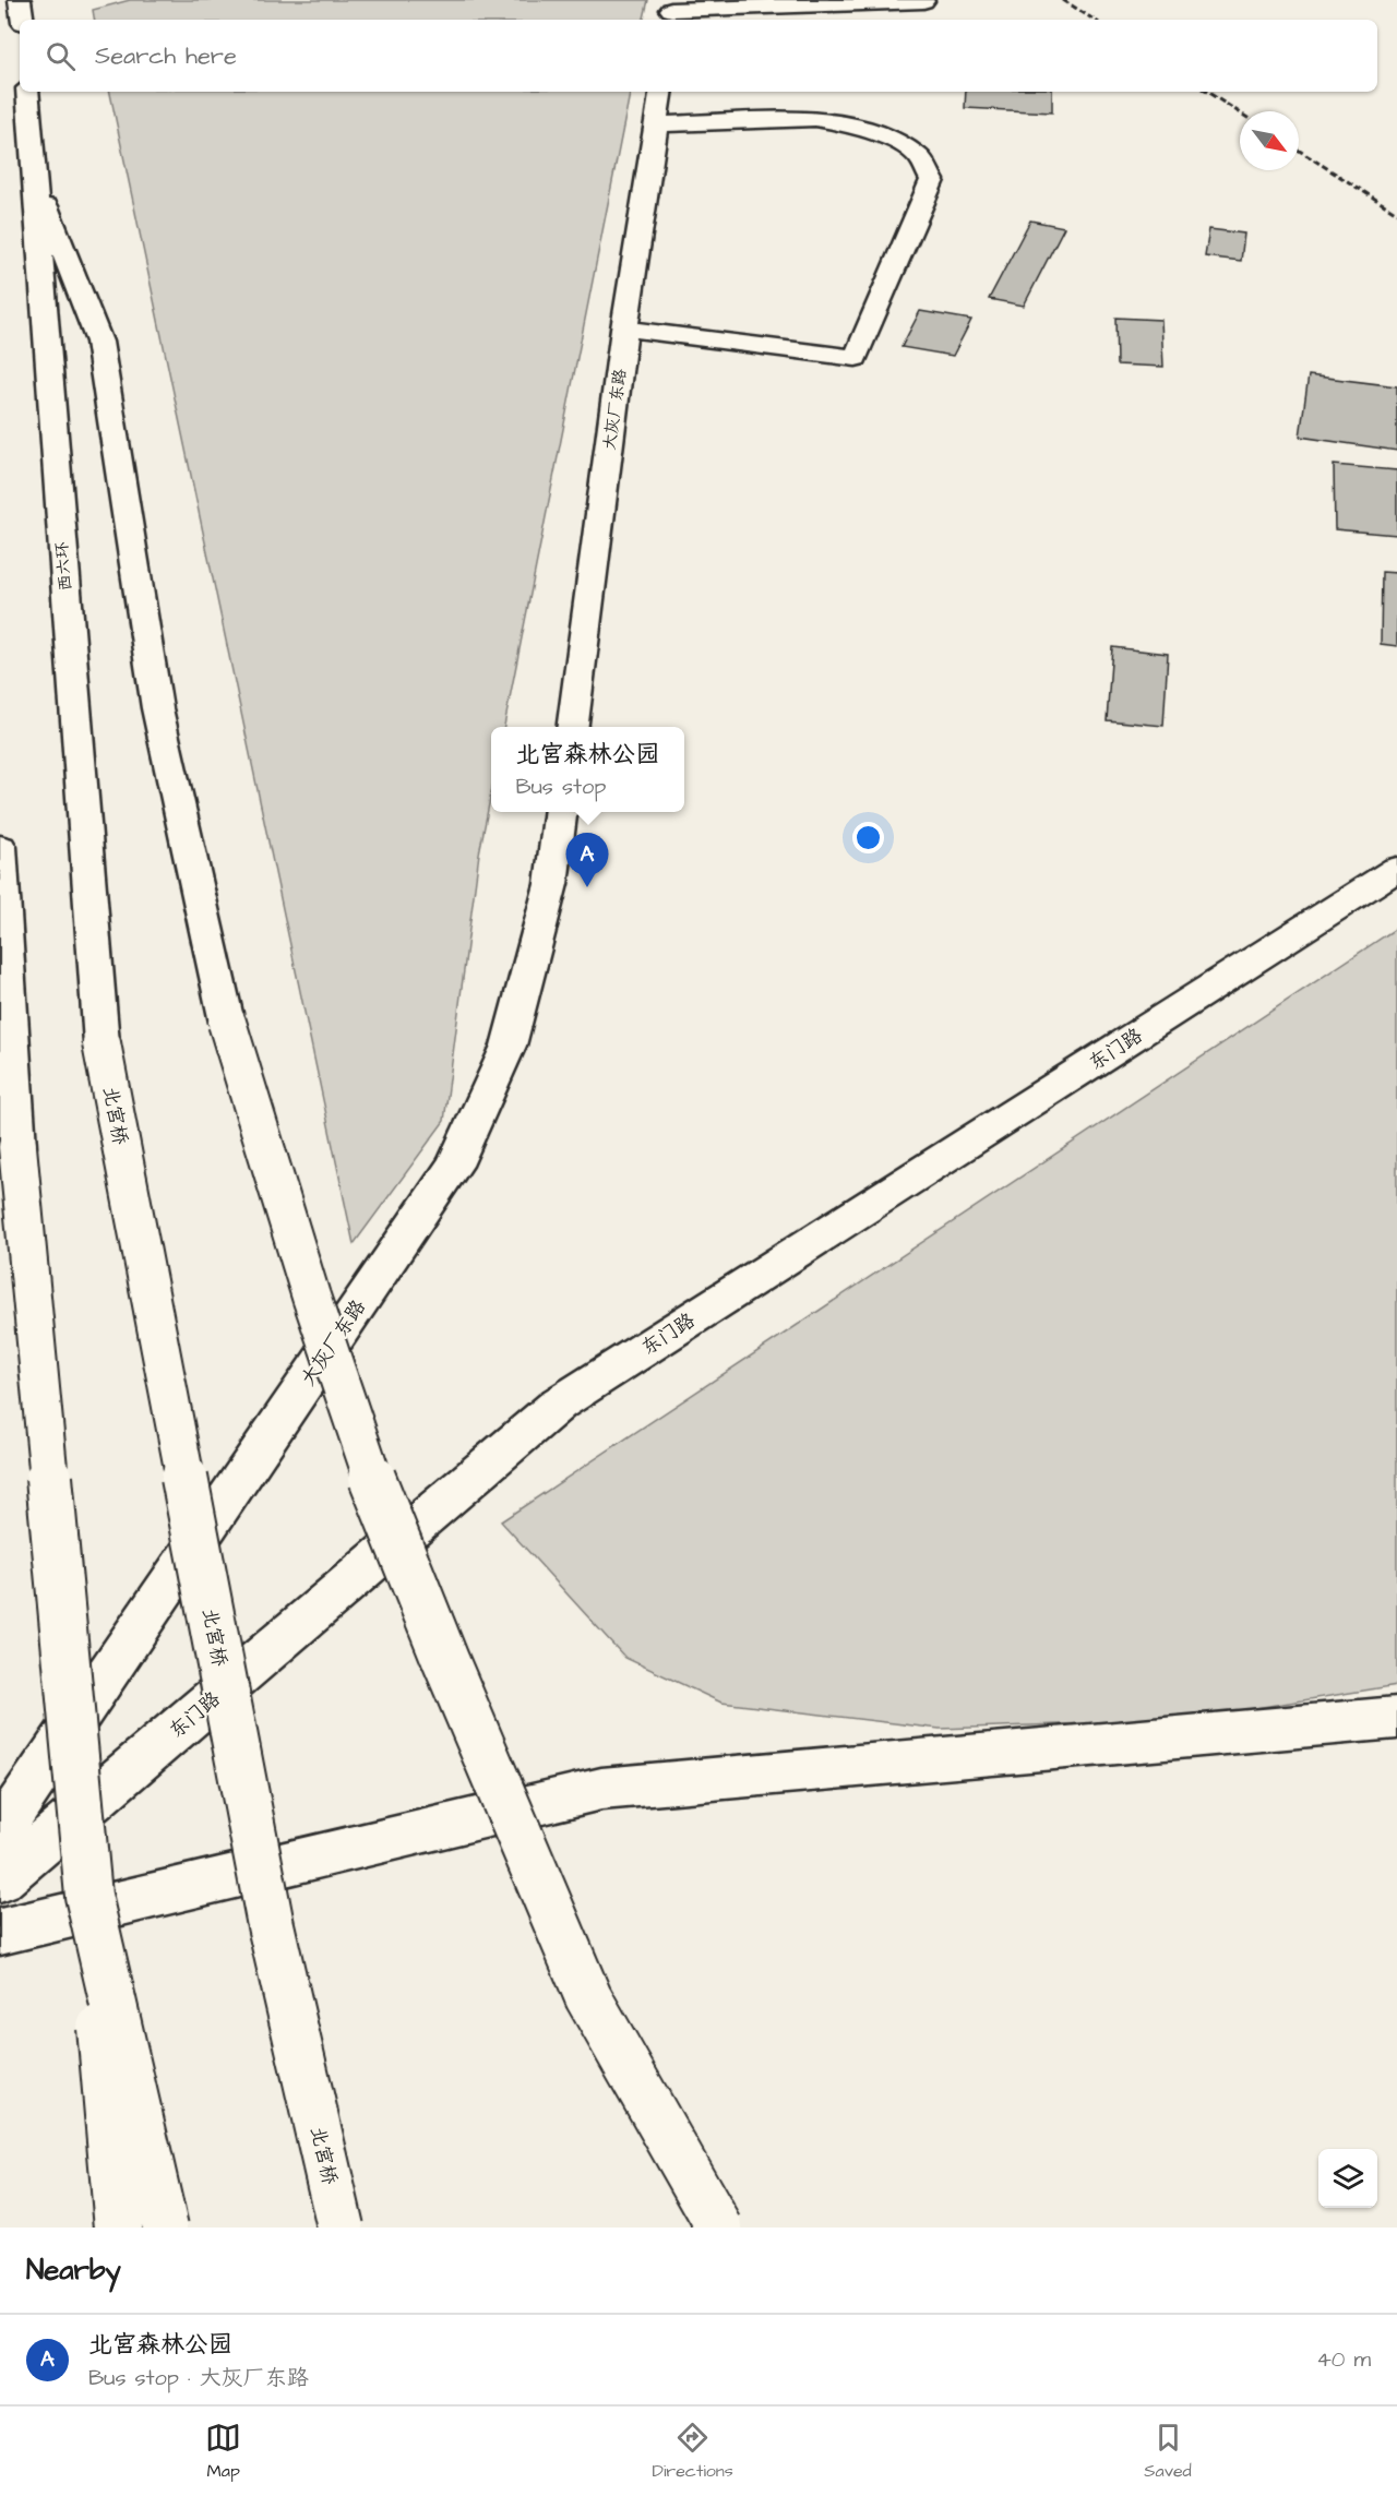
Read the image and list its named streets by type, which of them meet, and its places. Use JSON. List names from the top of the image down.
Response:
{
  "streets": {
    "main road": [
      "大灰厂东路",
      "西六环",
      "东门路",
      "北宫桥"
    ]
  },
  "crossings": [
    ["西六环", "北宫桥"]
  ],
  "north": "bottom right",
  "page": {
    "search": "Search here",
    "popup": ["北宫森林公园", "Bus stop"],
    "pins": "A",
    "heading": "Nearby",
    "list": [
      {
        "mark": "A",
        "name": "北宫森林公园",
        "note": "Bus stop · 大灰厂东路",
        "value": "40 m"
      }
    ],
    "nav": ["Map", "Directions", "Saved"]
  }
}
